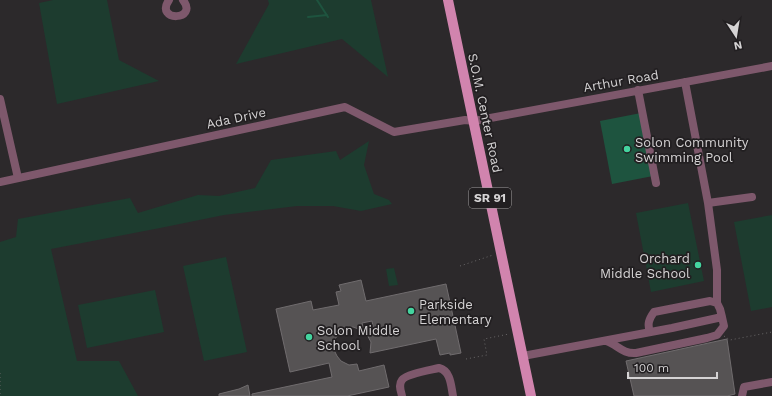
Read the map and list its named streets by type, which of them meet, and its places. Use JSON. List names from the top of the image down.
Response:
{
  "streets": {
    "main road": ["S.O.M. Center Road", "SR 91"],
    "street": ["Arthur Road", "Ada Drive"]
  },
  "crossings": [
    ["Arthur Road", "S.O.M. Center Road"],
    ["Arthur Road", "Ada Drive"],
    ["S.O.M. Center Road", "Ada Drive"]
  ],
  "places": [
    "Solon Community Swimming Pool",
    "Orchard Middle School",
    "Parkside Elementary",
    "Solon Middle School"
  ],
  "scale_bar": "100 m",
  "north": "bottom"
}
